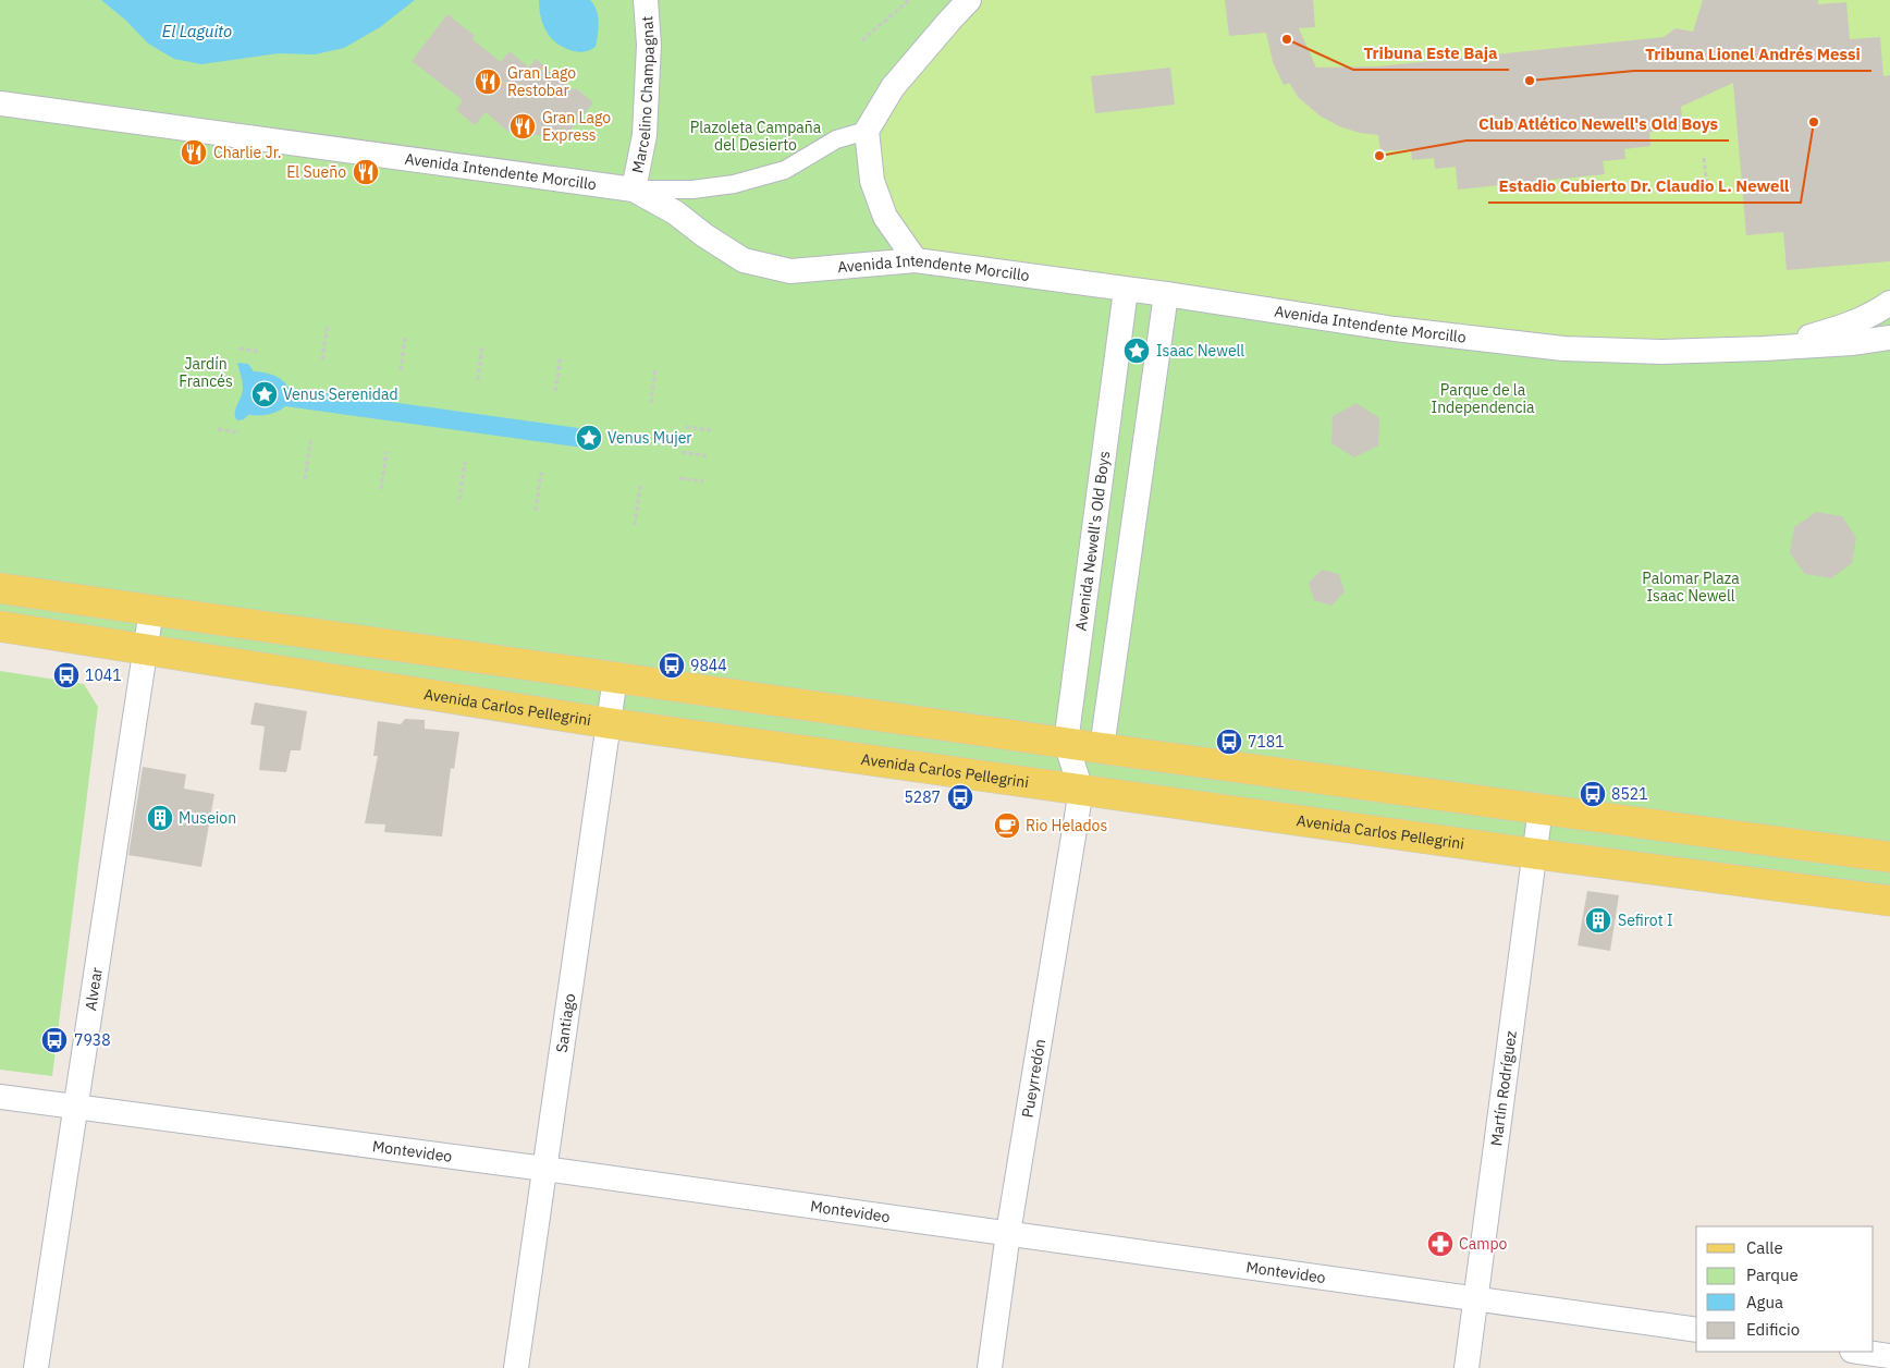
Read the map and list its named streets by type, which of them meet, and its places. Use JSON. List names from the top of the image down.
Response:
{
  "streets": {
    "main road": ["Avenida Carlos Pellegrini"],
    "street": [
      "Marcelino Champagnat",
      "Avenida Intendente Morcillo",
      "Avenida Newell's Old Boys",
      "Alvear",
      "Santiago",
      "Pueyrredón",
      "Martín Rodríguez",
      "Montevideo"
    ]
  },
  "crossings": [
    ["Marcelino Champagnat", "Avenida Intendente Morcillo"],
    ["Avenida Intendente Morcillo", "Avenida Newell's Old Boys"],
    ["Avenida Newell's Old Boys", "Avenida Carlos Pellegrini"],
    ["Avenida Newell's Old Boys", "Pueyrredón"],
    ["Avenida Carlos Pellegrini", "Alvear"],
    ["Avenida Carlos Pellegrini", "Santiago"],
    ["Avenida Carlos Pellegrini", "Pueyrredón"],
    ["Avenida Carlos Pellegrini", "Martín Rodríguez"],
    ["Alvear", "Montevideo"],
    ["Santiago", "Montevideo"],
    ["Pueyrredón", "Montevideo"],
    ["Martín Rodríguez", "Montevideo"]
  ],
  "water": ["El Laguito"],
  "parks": [
    "Plazoleta Campaña del Desierto",
    "Jardín Francés",
    "Parque de la Independencia",
    "Palomar Plaza Isaac Newell"
  ],
  "places": {
    "other": [
      "Tribuna Este Baja",
      "Tribuna Lionel Andrés Messi",
      "Estadio Cubierto Dr. Claudio L. Newell",
      "Club Atlético Newell's Old Boys"
    ],
    "restaurant": [
      "Gran Lago Restobar",
      "Gran Lago Express",
      "Charlie Jr.",
      "El Sueño"
    ],
    "place": ["Isaac Newell", "Venus Serenidad", "Venus Mujer"],
    "bus stop": [
      "9844",
      "1041",
      "7181",
      "8521",
      "5287",
      "7938"
    ],
    "building": ["Museion", "Sefirot I"],
    "cafe": ["Rio Helados"],
    "pharmacy": ["Campo"]
  },
  "legend": [
    "Calle",
    "Parque",
    "Agua",
    "Edificio"
  ]
}
